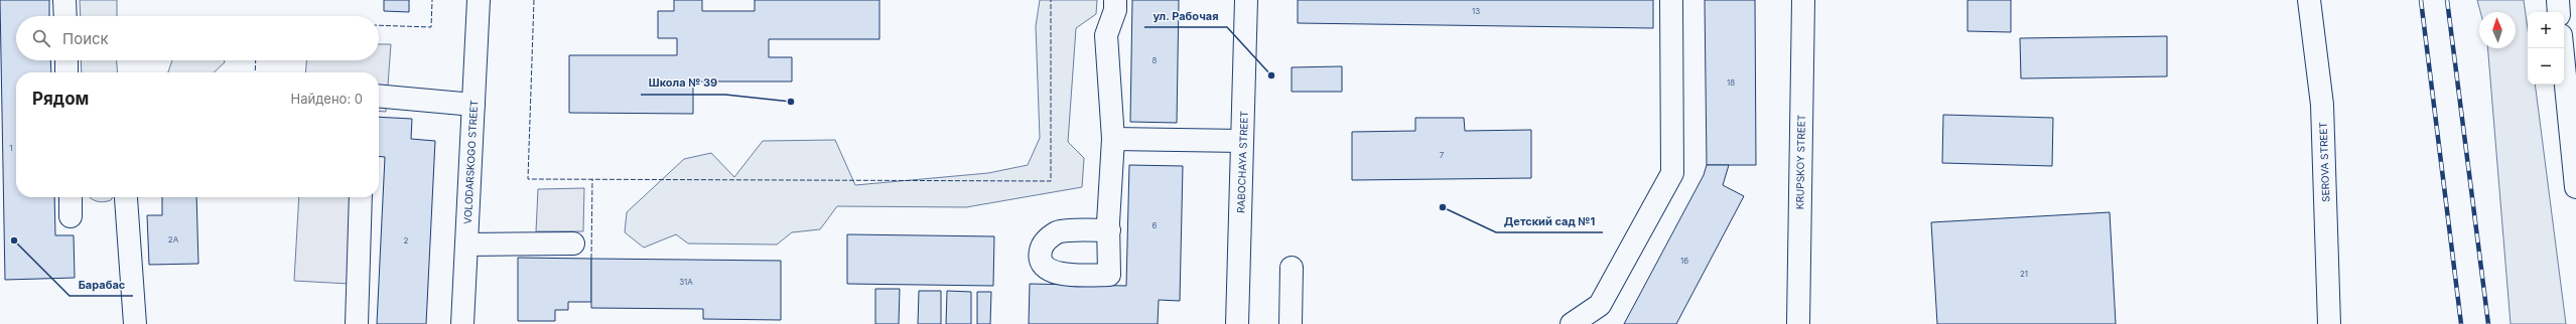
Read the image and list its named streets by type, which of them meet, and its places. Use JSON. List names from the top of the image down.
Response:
{
  "streets": {
    "street": [
      "VOLODARSKOGO STREET",
      "RABOCHAYA STREET",
      "KRUPSKOY STREET",
      "SEROVA STREET"
    ]
  },
  "places": [
    "ул. Рабочая",
    "Школа № 39",
    "Детский сад №1",
    "Барабас"
  ],
  "house_numbers": [
    "13",
    "8",
    "18",
    "1",
    "7",
    "6",
    "2А",
    "2",
    "16",
    "21",
    "31А"
  ],
  "north": "top",
  "page": {
    "map_buttons": ["+", "−"],
    "search": "Поиск",
    "heading": ["Рядом", "Найдено: 0"]
  }
}
